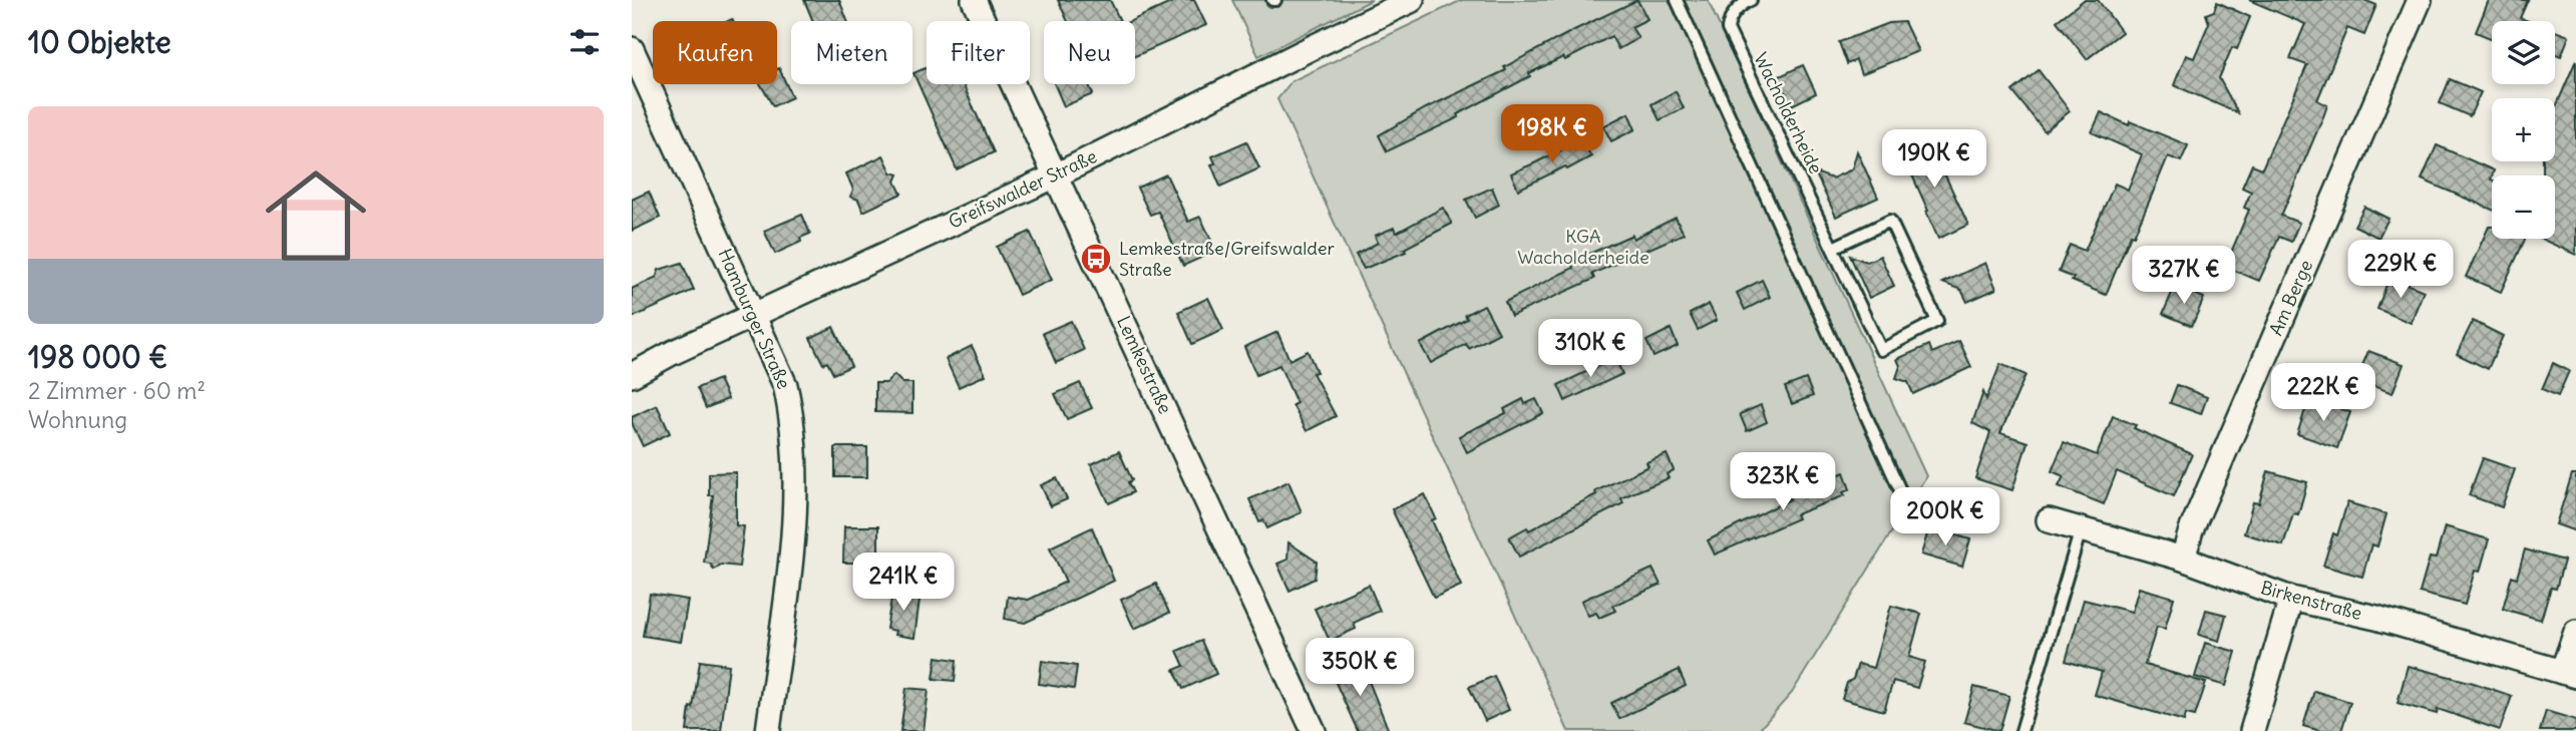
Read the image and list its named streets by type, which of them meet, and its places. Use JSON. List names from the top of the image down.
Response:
{
  "streets": {
    "street": [
      "Greifswalder Straße",
      "Am Berge",
      "Hamburger Straße",
      "Lemkestraße",
      "Birkenstraße"
    ],
    "lane": ["Wacholderheide"]
  },
  "crossings": [
    ["Greifswalder Straße", "Hamburger Straße"],
    ["Greifswalder Straße", "Lemkestraße"],
    ["Am Berge", "Birkenstraße"]
  ],
  "parks": ["KGA Wacholderheide"],
  "places": {
    "bus stop": ["Lemkestraße/Greifswalder Straße"]
  },
  "page": {
    "heading": "10 Objekte",
    "map_buttons": ["+", "−"],
    "chip": [
      "Kaufen",
      "Mieten",
      "Filter",
      "Neu"
    ],
    "list": [
      {
        "name": "198 000 €",
        "note": "2 Zimmer · 60 m² · Wohnung"
      }
    ],
    "price": [
      "198K €",
      "190K €",
      "229K €",
      "327K €",
      "310K €",
      "222K €",
      "323K €",
      "200K €",
      "241K €",
      "350K €"
    ]
  }
}
